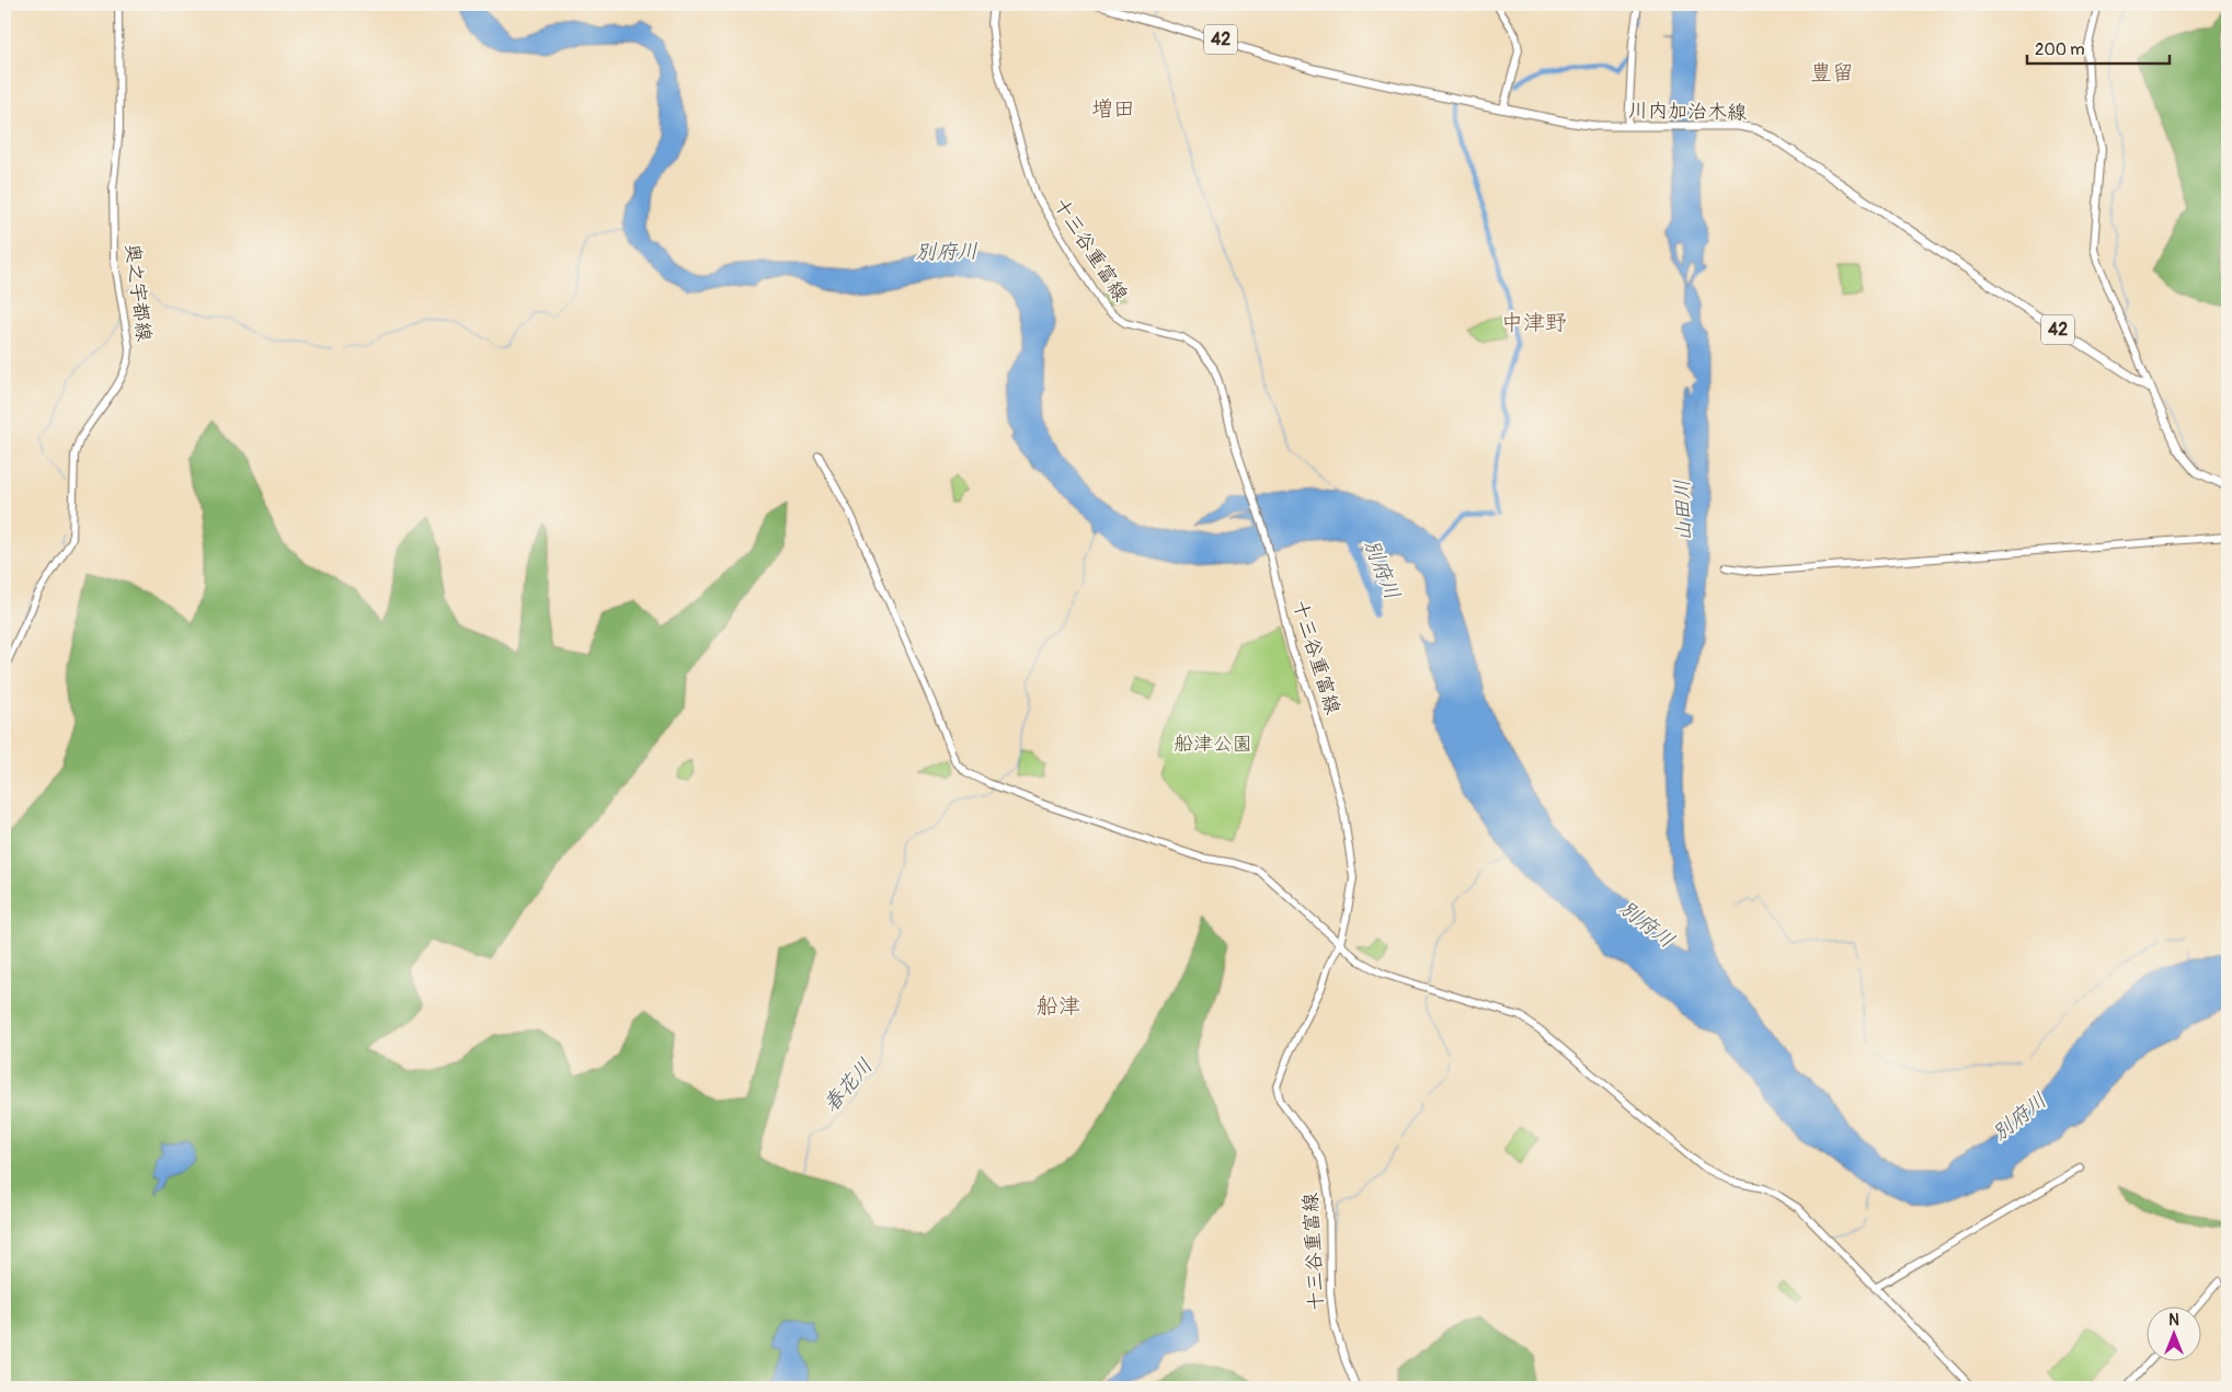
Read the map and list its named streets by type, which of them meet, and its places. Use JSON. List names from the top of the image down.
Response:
{
  "streets": {
    "main road": ["42", "川内加治木線"],
    "street": ["十三谷重富線", "奥之宇都線"]
  },
  "districts": [
    "豊留",
    "増田",
    "中津野",
    "船津"
  ],
  "water": ["別府川", "山田川", "春花川"],
  "parks": ["船津公園"],
  "scale_bar": "200 m",
  "north": "top"
}
